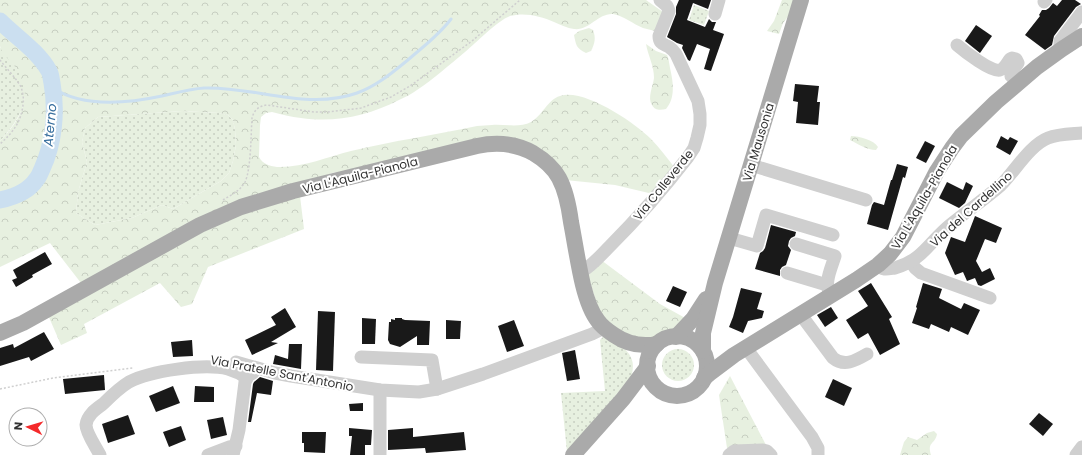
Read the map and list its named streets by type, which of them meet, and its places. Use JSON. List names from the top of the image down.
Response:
{
  "streets": {
    "main road": ["Via Mausonia", "Via L'Aquila-Pianola"],
    "street": ["Via Colleverde", "Via del Cardellino", "Via Pratelle Sant'Antonio"]
  },
  "crossings": [
    ["Via Mausonia", "Via L'Aquila-Pianola"],
    ["Via L'Aquila-Pianola", "Via Colleverde"],
    ["Via L'Aquila-Pianola", "Via del Cardellino"],
    ["Via L'Aquila-Pianola", "Via Pratelle Sant'Antonio"]
  ],
  "water": ["Aterno"],
  "north": "left"
}
